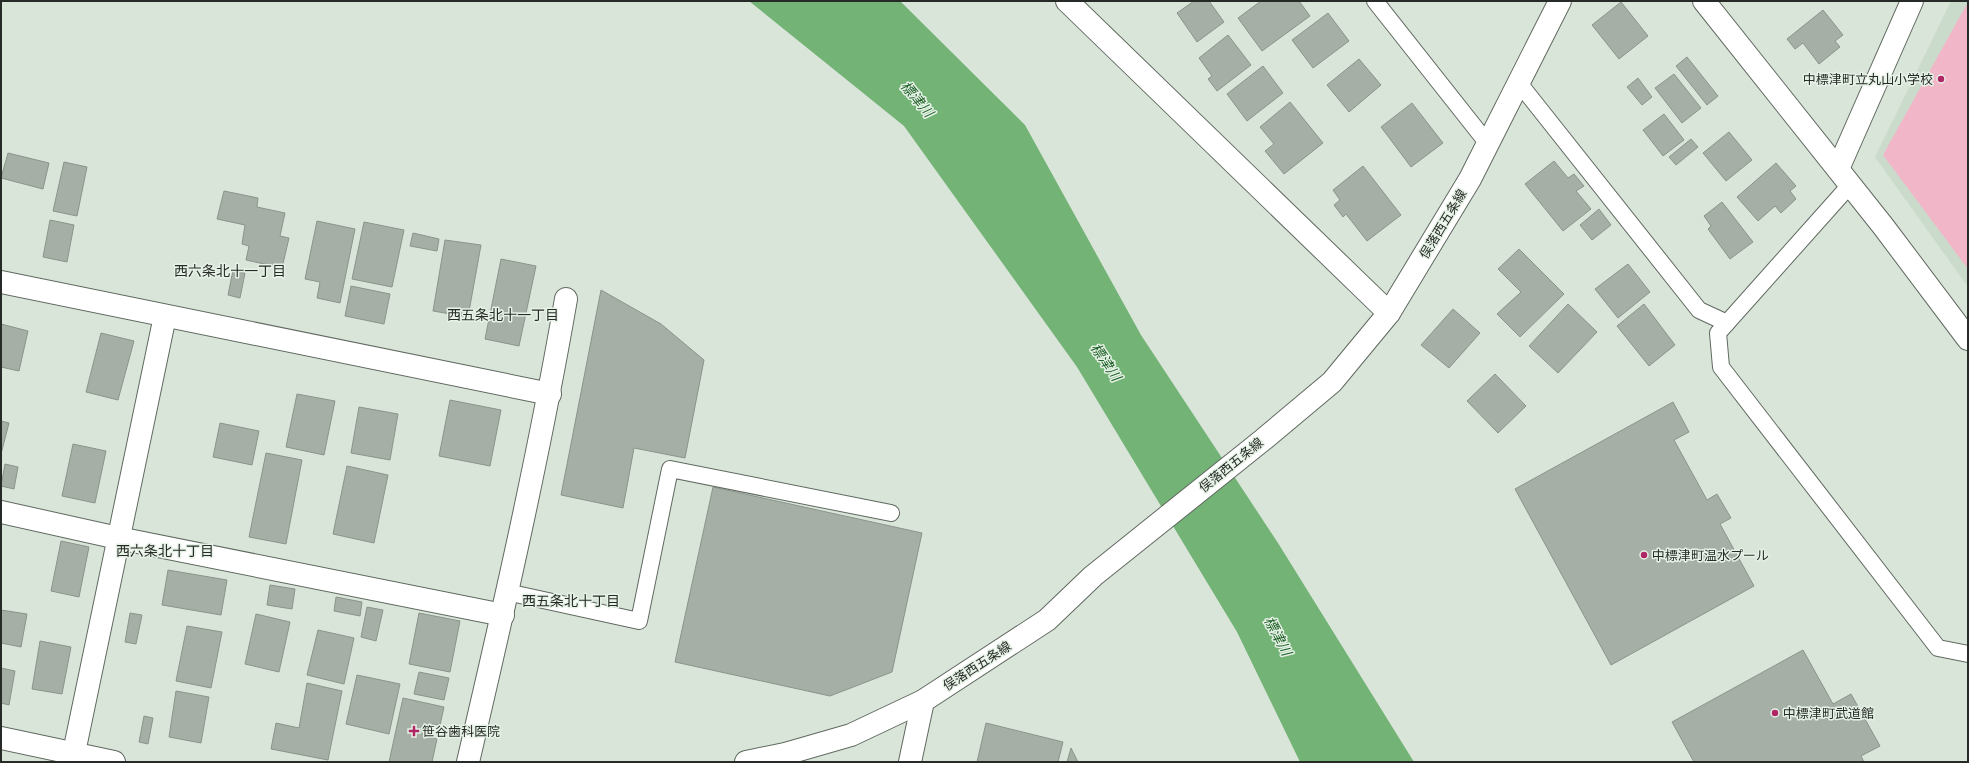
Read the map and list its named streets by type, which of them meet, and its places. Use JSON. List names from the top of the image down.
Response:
{
  "streets": {
    "street": ["俣落西五条線"]
  },
  "districts": [
    "西六条北十一丁目",
    "西五条北十一丁目",
    "西六条北十丁目",
    "西五条北十丁目"
  ],
  "water": ["標津川"],
  "places": {
    "other": ["中標津町立丸山小学校", "中標津町温水プール", "中標津町武道館"],
    "health": ["笹谷歯科医院"]
  }
}
